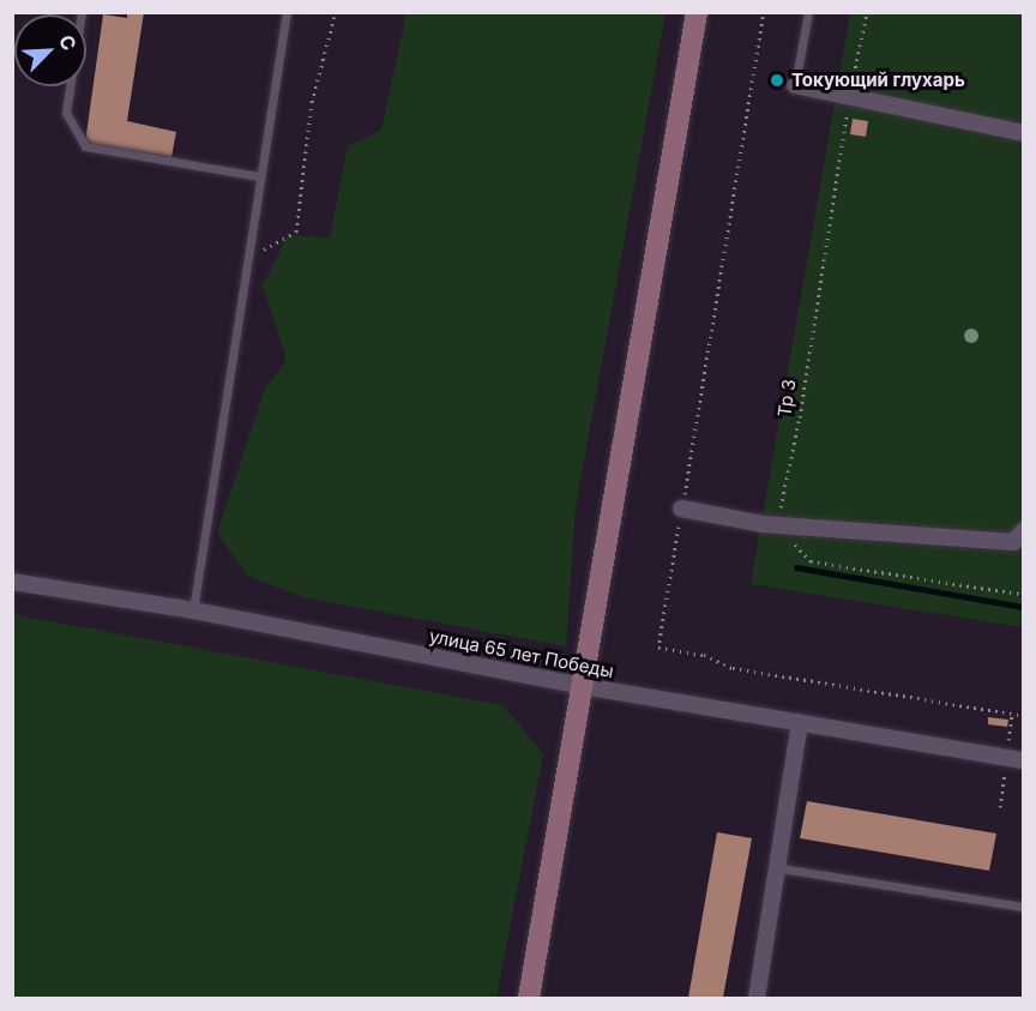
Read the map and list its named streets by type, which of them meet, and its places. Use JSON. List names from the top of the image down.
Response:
{
  "streets": {
    "street": ["улица 65 лет Победы"],
    "path": ["Тр З"]
  },
  "places": ["Токующий глухарь"],
  "north": "top right"
}
